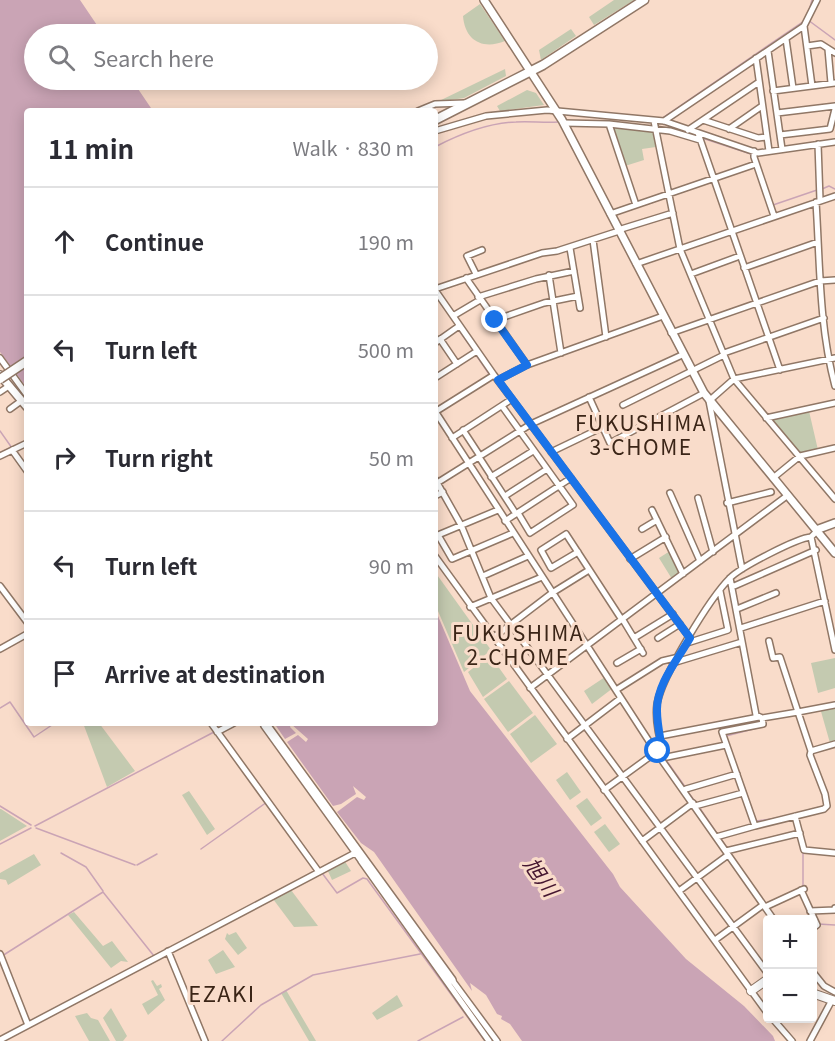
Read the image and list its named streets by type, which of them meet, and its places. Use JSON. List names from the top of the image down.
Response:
{
  "districts": ["FUKUSHIMA 3-CHOME", "FUKUSHIMA 2-CHOME", "EZAKI"],
  "water": ["旭川"],
  "page": {
    "search": "Search here",
    "heading": ["11 min", "Walk · 830 m"],
    "list": [
      ["Continue", "190 m"],
      ["Turn left", "500 m"],
      ["Turn right", "50 m"],
      ["Turn left", "90 m"],
      "Arrive at destination"
    ],
    "map_buttons": ["+", "−"]
  }
}
